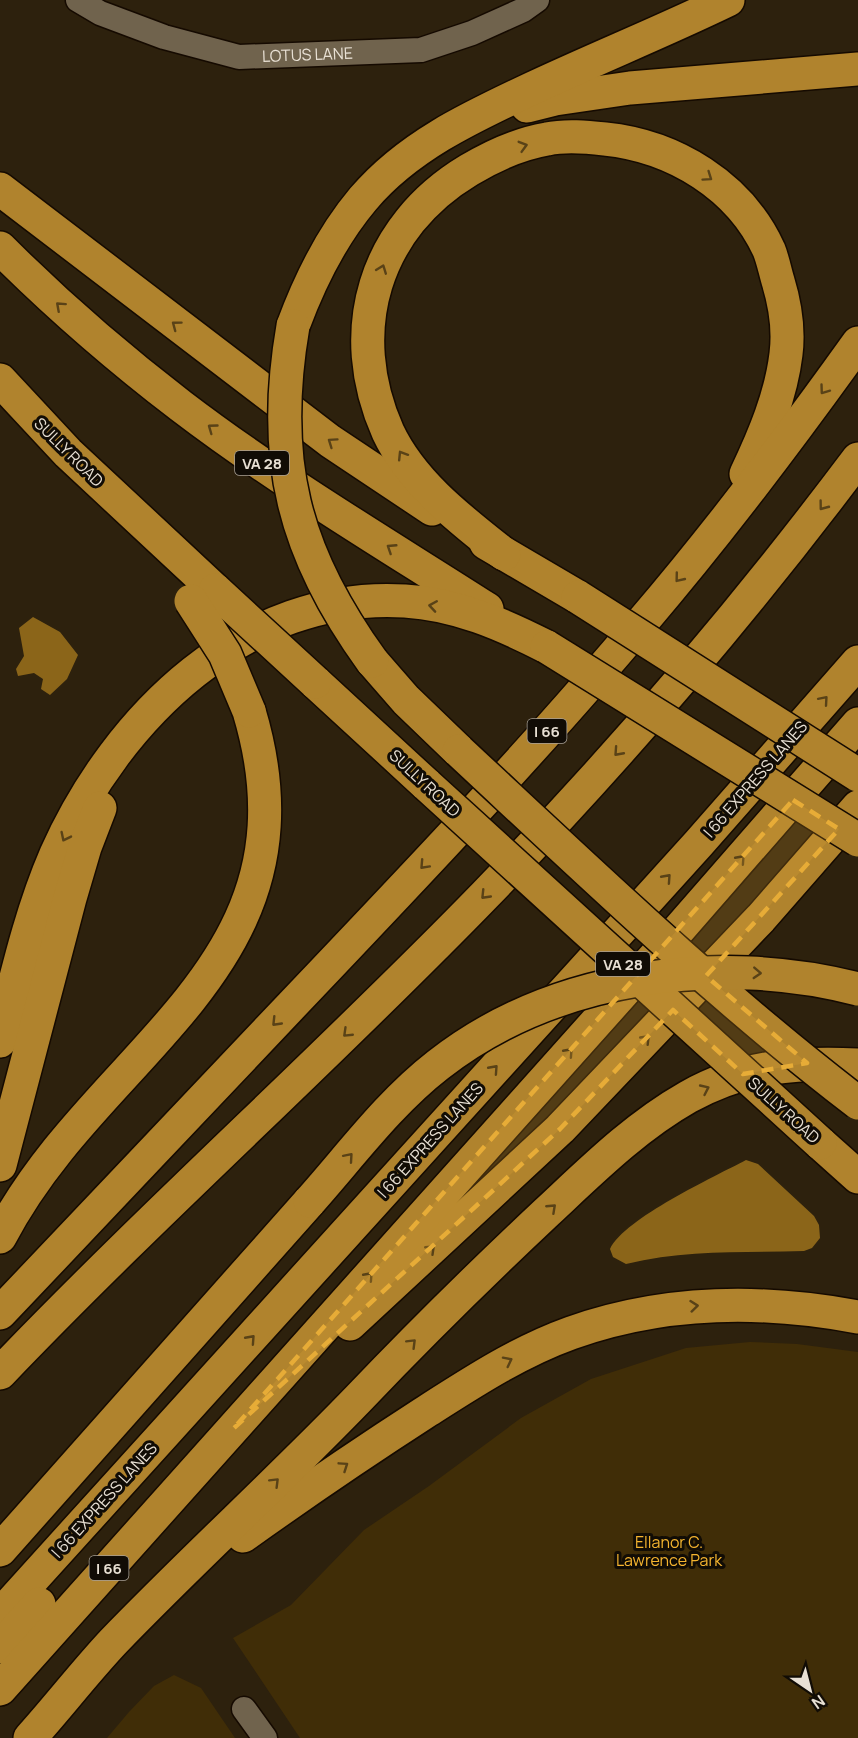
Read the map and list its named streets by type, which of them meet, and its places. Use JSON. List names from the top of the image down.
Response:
{
  "streets": {
    "highway": [
      "SULLY ROAD",
      "VA 28",
      "I 66",
      "I 66 EXPRESS LANES"
    ],
    "street": ["LOTUS LANE"]
  },
  "parks": ["Ellanor C. Lawrence Park"],
  "north": "bottom right"
}
